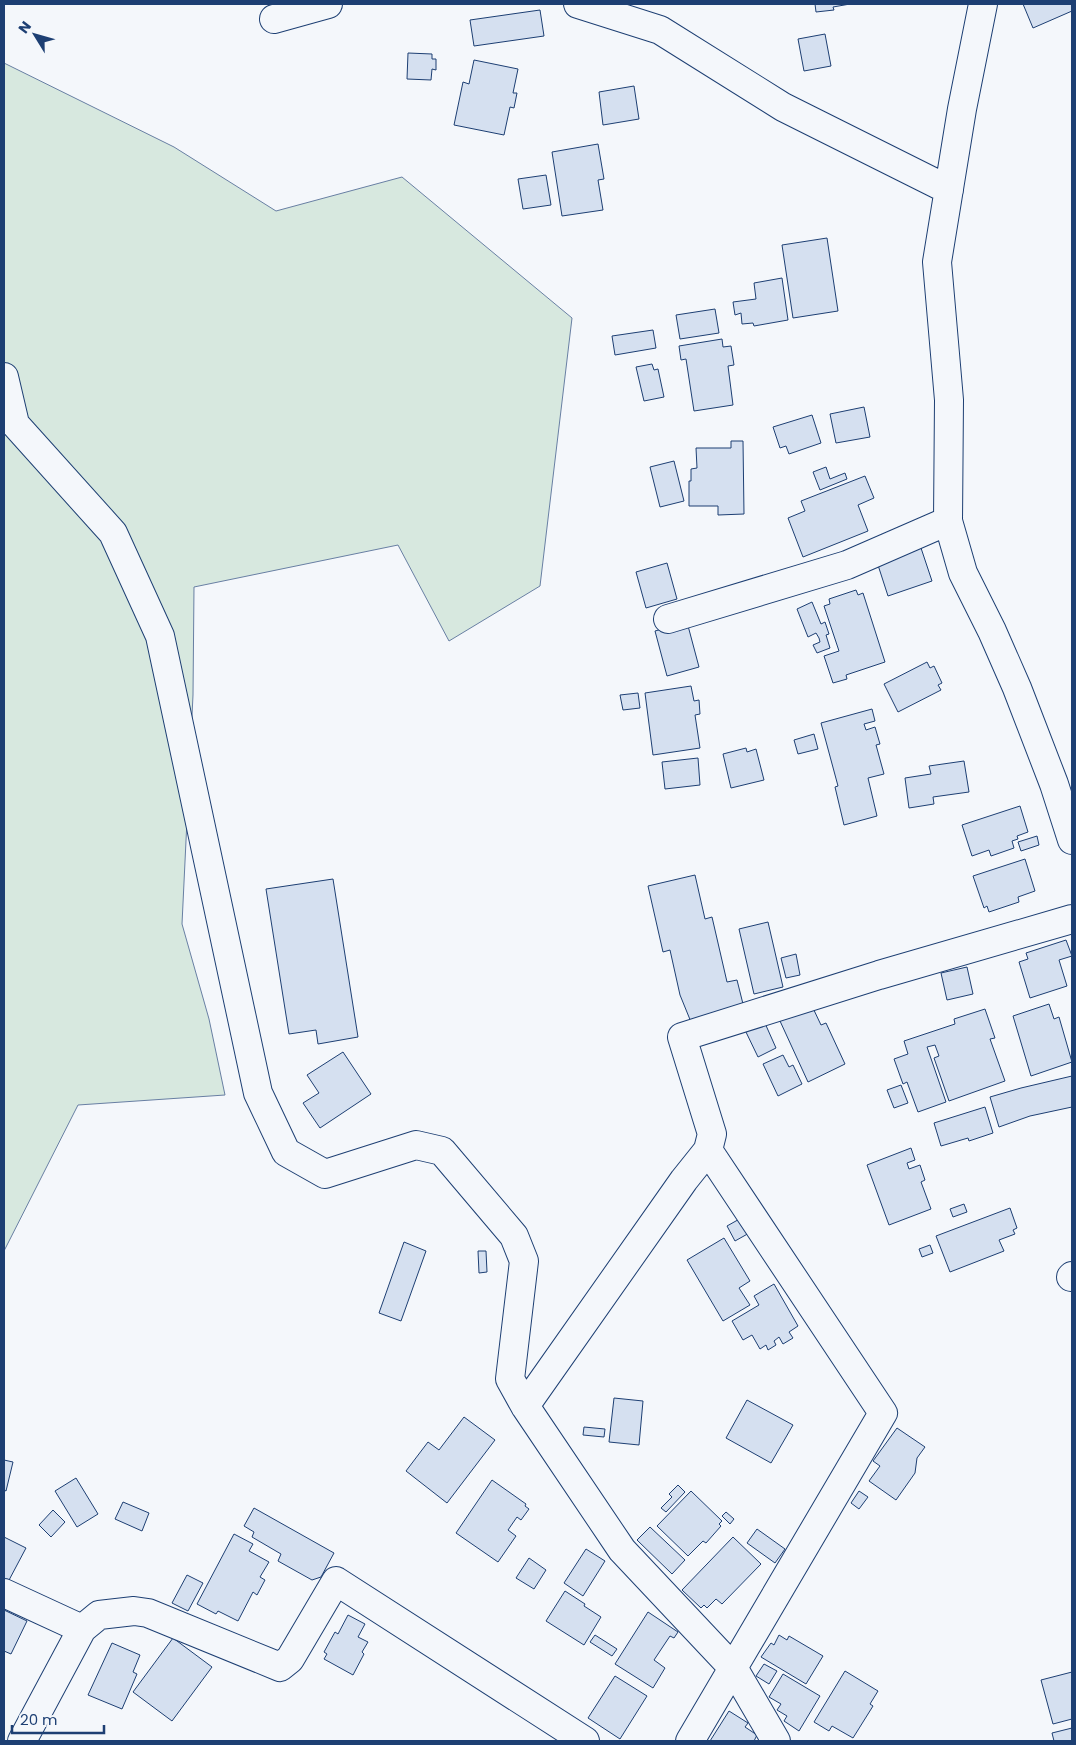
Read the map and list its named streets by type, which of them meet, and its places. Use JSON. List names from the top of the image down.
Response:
{
  "scale_bar": "20 m",
  "north": "top left"
}
